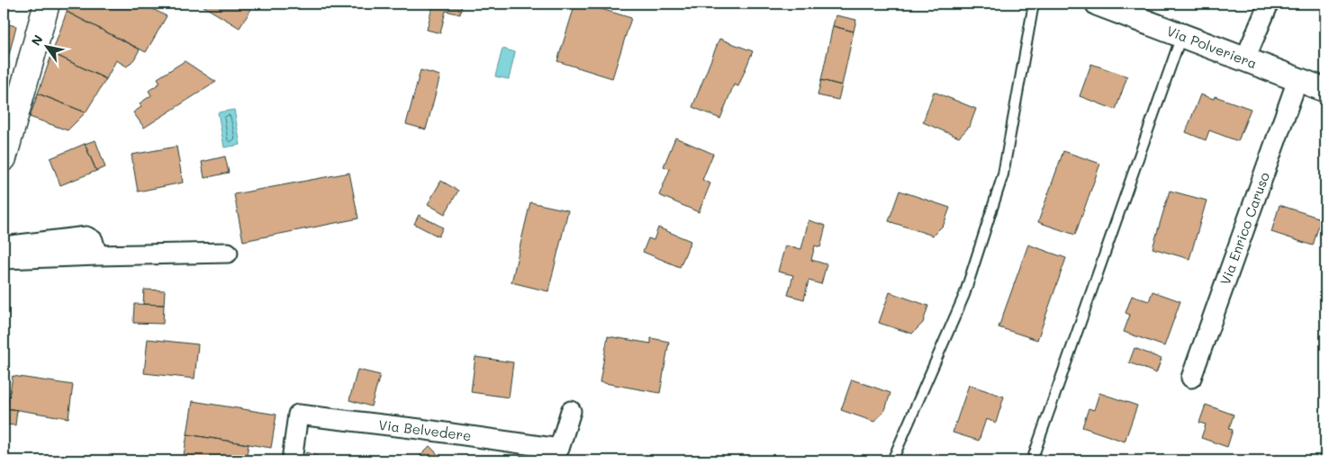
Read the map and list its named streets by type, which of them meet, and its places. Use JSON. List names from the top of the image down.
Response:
{
  "streets": {
    "street": ["Via Polveriera", "Via Enrico Caruso", "Via Belvedere"]
  },
  "crossings": [
    ["Via Polveriera", "Via Enrico Caruso"]
  ],
  "north": "top left"
}
